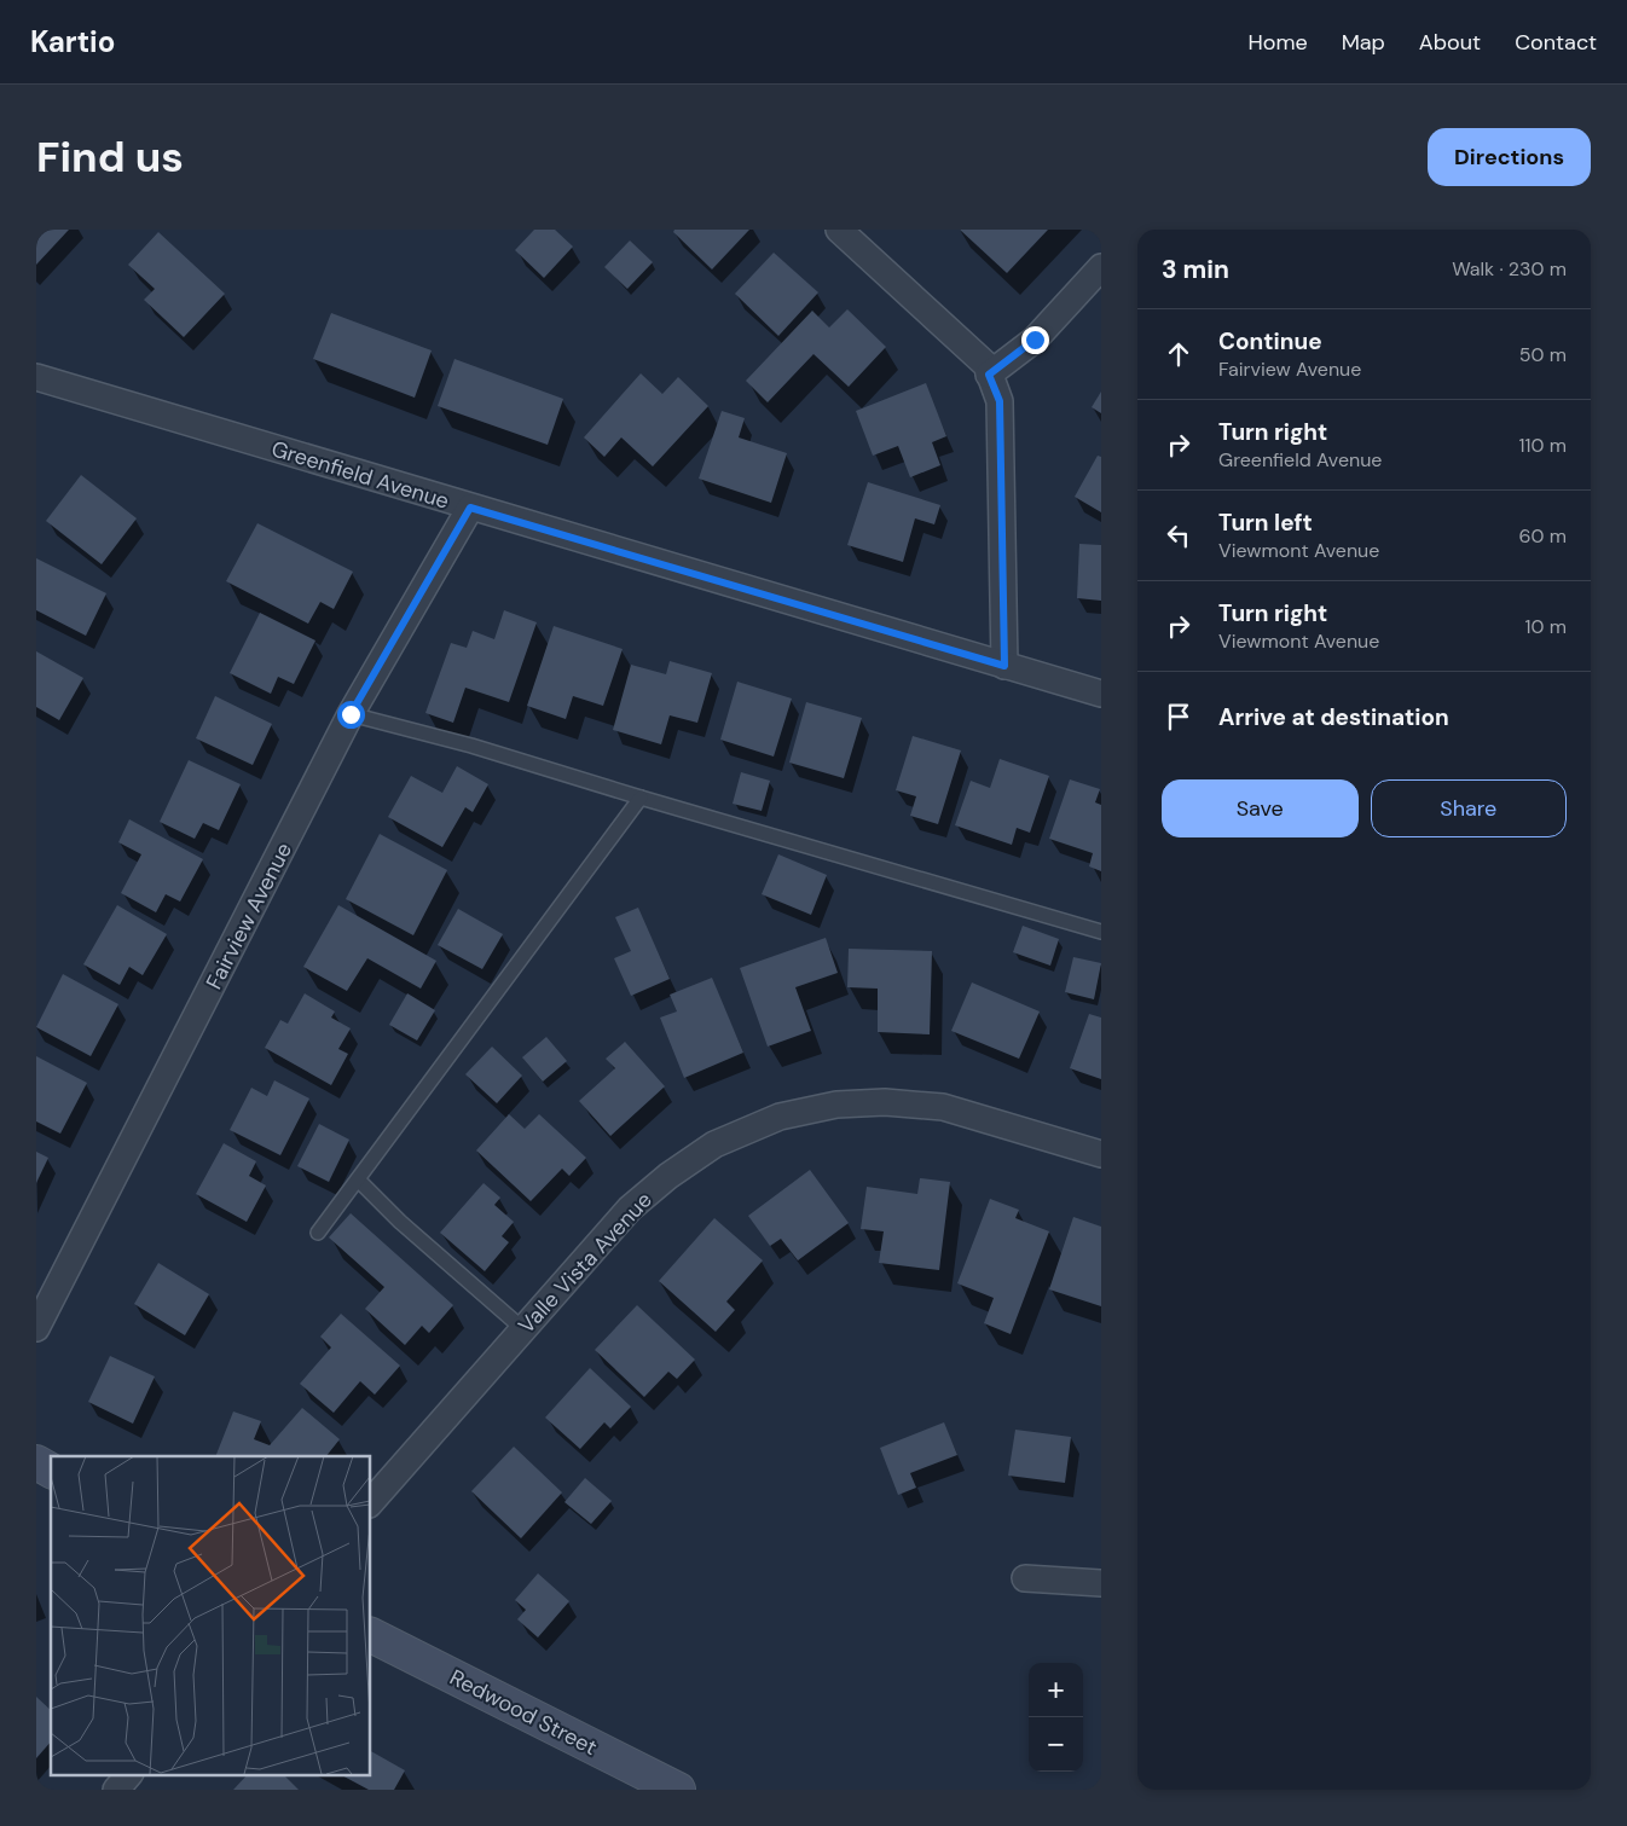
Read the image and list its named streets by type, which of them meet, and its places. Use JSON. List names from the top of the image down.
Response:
{
  "streets": {
    "main road": ["Redwood Street"],
    "street": ["Greenfield Avenue", "Fairview Avenue", "Valle Vista Avenue"]
  },
  "crossings": [
    ["Greenfield Avenue", "Fairview Avenue"]
  ],
  "page": {
    "header": "Kartio",
    "nav": [
      "Home",
      "Map",
      "About",
      "Contact"
    ],
    "buttons": [
      "Directions",
      ["Save", "Share"]
    ],
    "title": "Find us",
    "heading": ["3 min", "Walk · 230 m"],
    "list": [
      ["Continue", "Fairview Avenue", "50 m"],
      ["Turn right", "Greenfield Avenue", "110 m"],
      ["Turn left", "Viewmont Avenue", "60 m"],
      ["Turn right", "Viewmont Avenue", "10 m"],
      "Arrive at destination"
    ],
    "map_buttons": ["+", "−"]
  }
}
